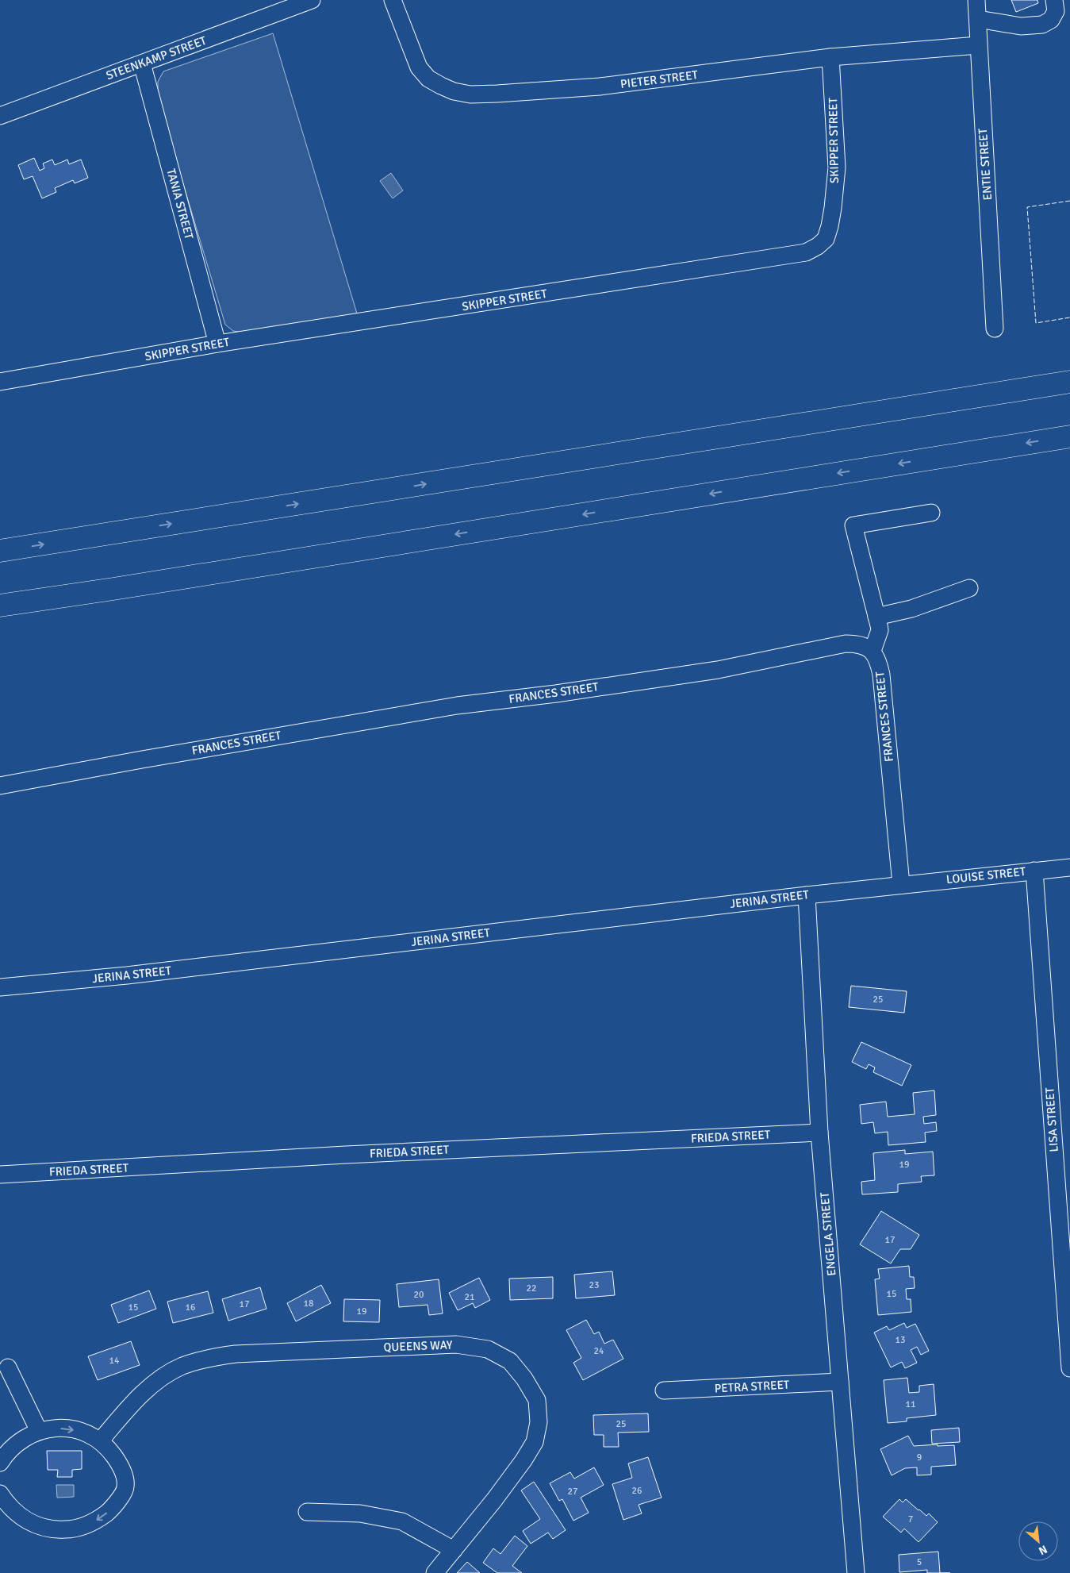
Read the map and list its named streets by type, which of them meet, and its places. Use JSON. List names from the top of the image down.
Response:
{
  "streets": {
    "street": [
      "STEENKAMP STREET",
      "PIETER STREET",
      "SKIPPER STREET",
      "ENTIE STREET",
      "TANIA STREET",
      "FRANCES STREET",
      "LOUISE STREET",
      "JERINA STREET",
      "LISA STREET",
      "FRIEDA STREET",
      "ENGELA STREET",
      "QUEENS WAY",
      "PETRA STREET"
    ]
  },
  "crossings": [
    ["STEENKAMP STREET", "TANIA STREET"],
    ["PIETER STREET", "SKIPPER STREET"],
    ["PIETER STREET", "ENTIE STREET"],
    ["SKIPPER STREET", "TANIA STREET"],
    ["FRANCES STREET", "LOUISE STREET"],
    ["FRANCES STREET", "JERINA STREET"],
    ["LOUISE STREET", "JERINA STREET"],
    ["LOUISE STREET", "LISA STREET"],
    ["JERINA STREET", "ENGELA STREET"],
    ["FRIEDA STREET", "ENGELA STREET"],
    ["ENGELA STREET", "PETRA STREET"]
  ],
  "house_numbers": [
    "25",
    "19",
    "17",
    "23",
    "22",
    "15",
    "20",
    "21",
    "18",
    "17",
    "15",
    "16",
    "19",
    "13",
    "24",
    "14",
    "11",
    "25",
    "9",
    "26",
    "27",
    "7",
    "5"
  ],
  "north": "bottom right"
}
